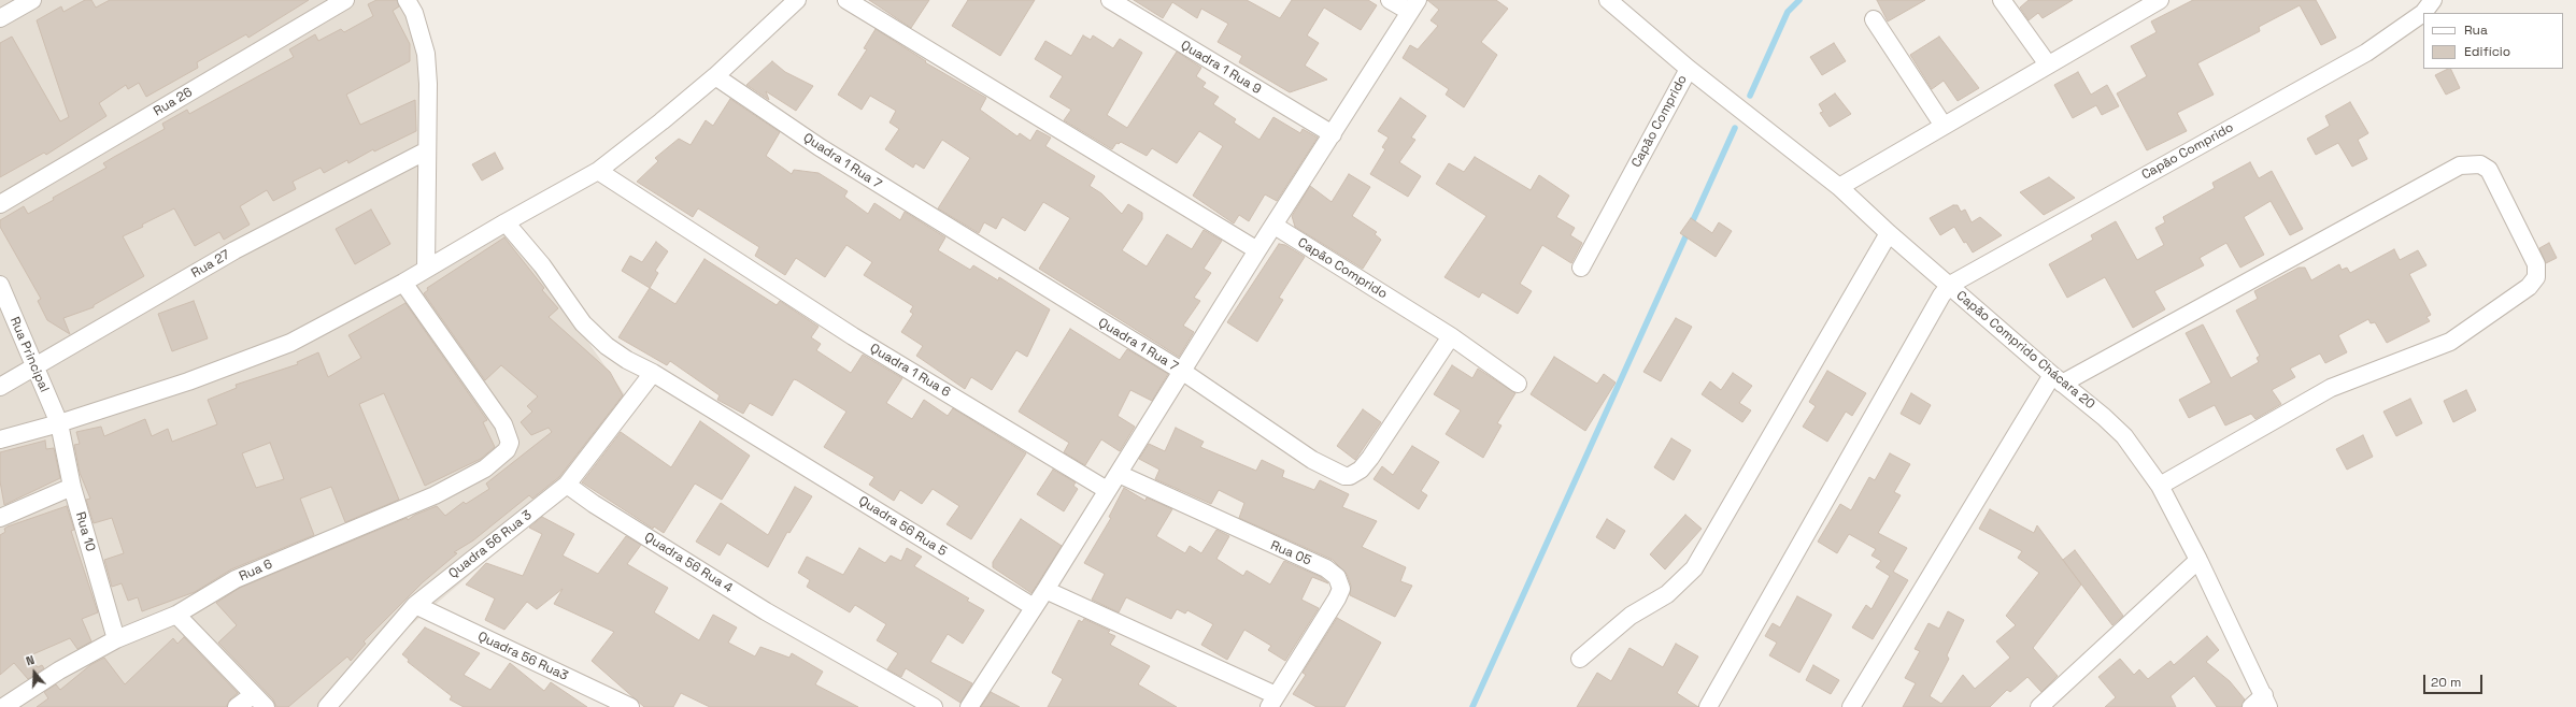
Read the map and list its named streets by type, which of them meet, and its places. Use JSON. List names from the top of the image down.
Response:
{
  "streets": {
    "street": [
      "Quadra 1 Rua 9",
      "Rua 26",
      "Capão Comprido",
      "Quadra 1 Rua 7",
      "Rua 27",
      "Capão Comprido Chácara 20",
      "Rua Principal",
      "Quadra 1 Rua 6",
      "Quadra 56 Rua 5",
      "Rua 10",
      "Quadra 56 Rua 3",
      "Rua 05",
      "Quadra 56 Rua 4",
      "Rua 6",
      "Quadra 56 Rua3"
    ]
  },
  "crossings": [
    ["Capão Comprido", "Capão Comprido Chácara 20"],
    ["Rua 27", "Rua Principal"],
    ["Rua Principal", "Rua 10"],
    ["Rua 10", "Rua 6"],
    ["Quadra 56 Rua 3", "Quadra 56 Rua 4"],
    ["Quadra 56 Rua 3", "Quadra 56 Rua3"]
  ],
  "legend": ["Rua", "Edifício"],
  "scale_bar": "20 m",
  "north": "top"
}
